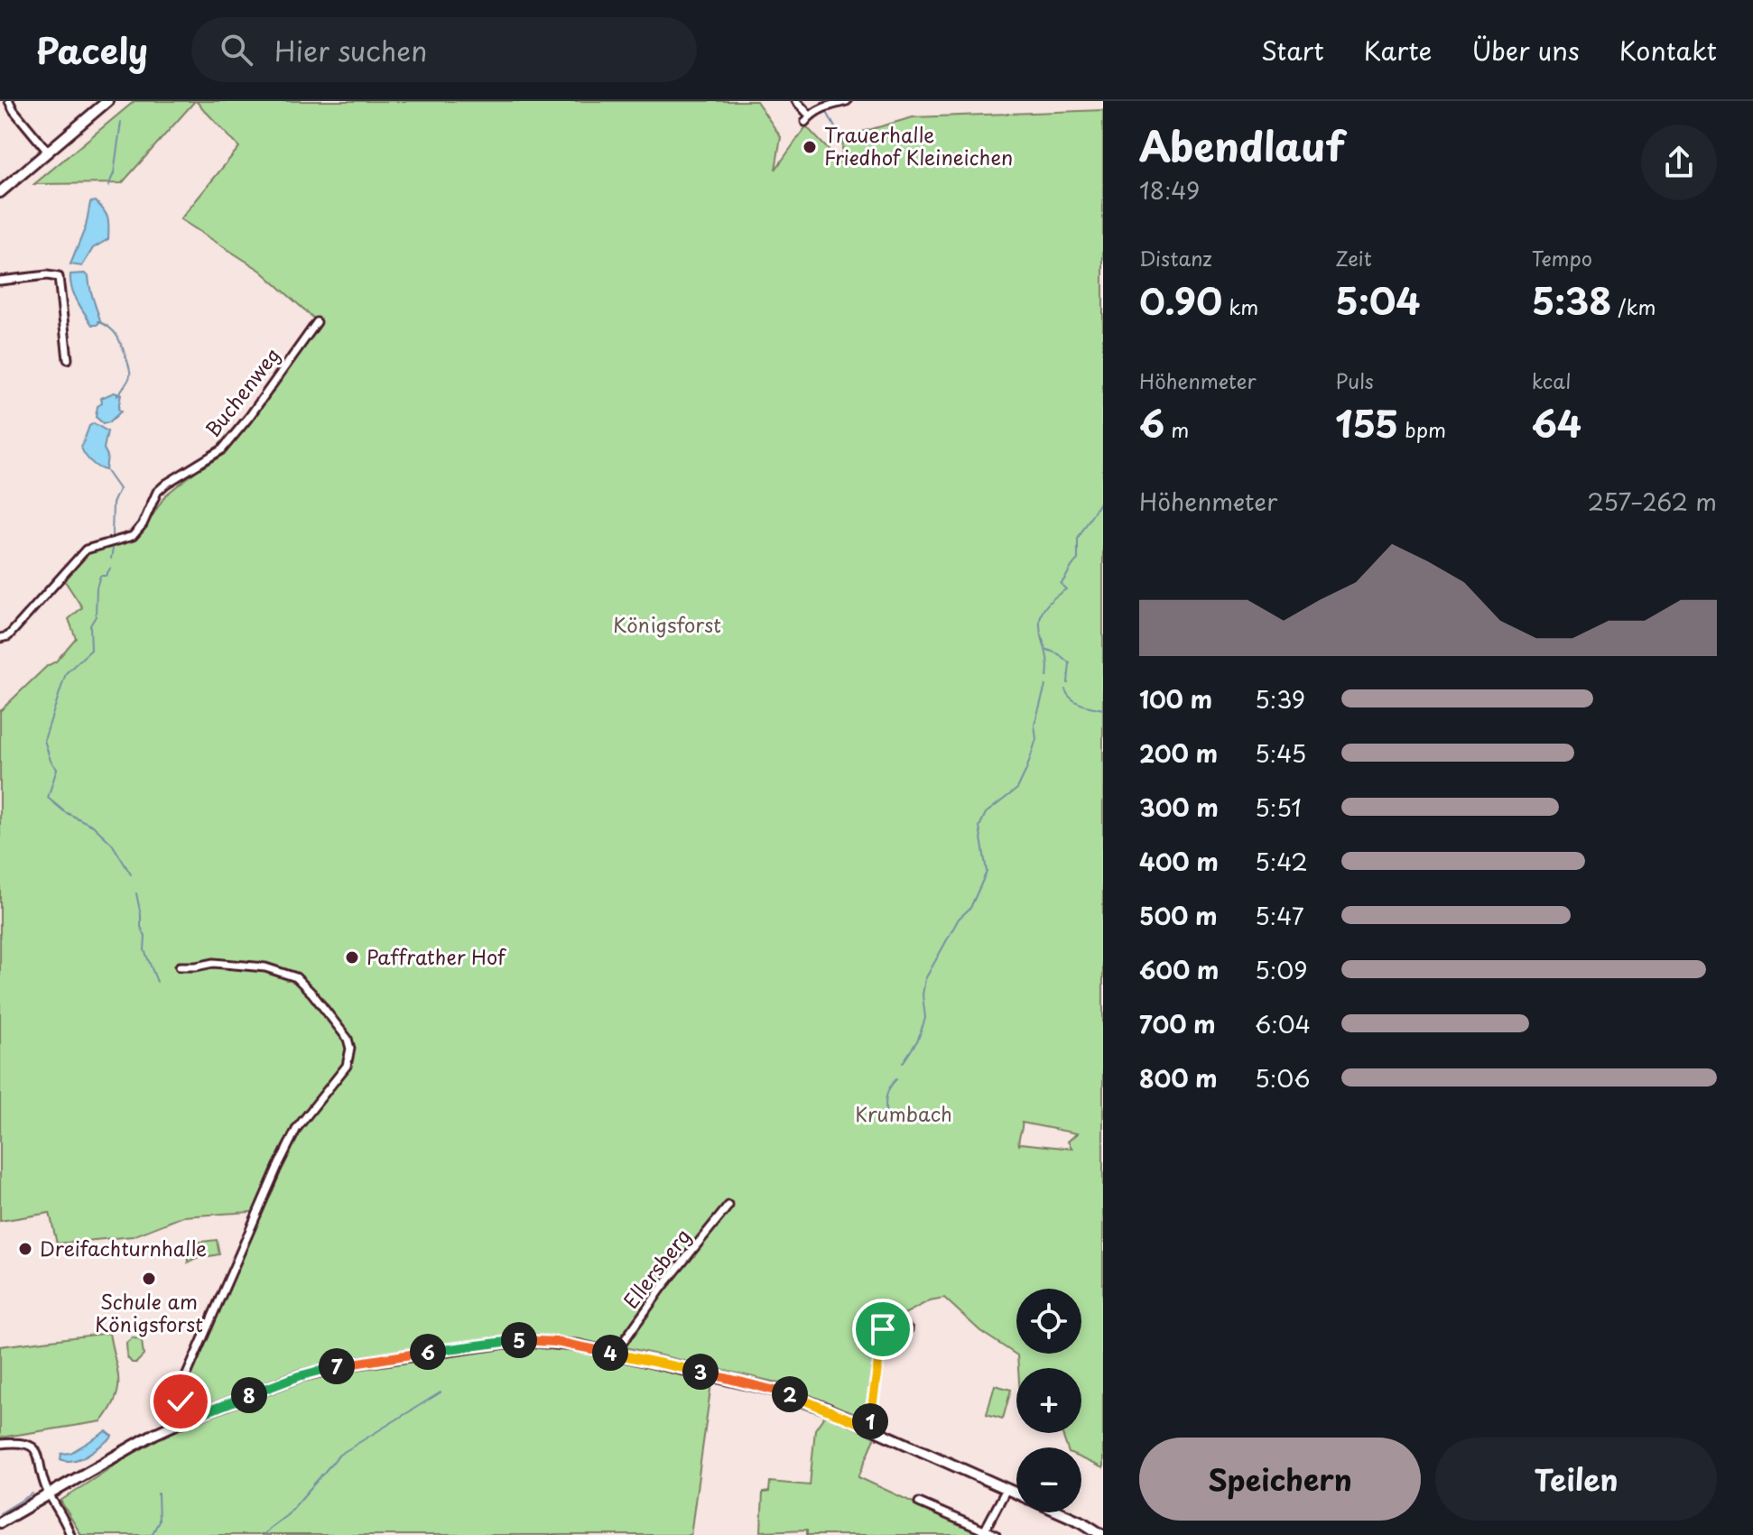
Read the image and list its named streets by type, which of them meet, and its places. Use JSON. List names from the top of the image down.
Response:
{
  "streets": {
    "street": ["Buchenweg", "Ellersberg"]
  },
  "parks": ["Königsforst", "Krumbach"],
  "places": [
    "Trauerhalle Friedhof Kleineichen",
    "Paffrather Hof",
    "Dreifachturnhalle",
    "Schule am Königsforst"
  ],
  "page": {
    "header": "Pacely",
    "search": "Hier suchen",
    "nav": [
      "Start",
      "Karte",
      "Über uns",
      "Kontakt"
    ],
    "heading": ["Abendlauf", "18:49"],
    "stats": [
      ["Distanz", "0.90 km"],
      ["Zeit", "5:04"],
      ["Tempo", "5:38 /km"],
      ["Höhenmeter", "6 m"],
      ["Puls", "155 bpm"],
      ["kcal", "64"]
    ],
    "chart": ["Höhenmeter", "257–262 m"],
    "list": [
      {
        "name": "100 m",
        "note": "5:39"
      },
      {
        "name": "200 m",
        "note": "5:45"
      },
      {
        "name": "300 m",
        "note": "5:51"
      },
      {
        "name": "400 m",
        "note": "5:42"
      },
      {
        "name": "500 m",
        "note": "5:47"
      },
      {
        "name": "600 m",
        "note": "5:09"
      },
      {
        "name": "700 m",
        "note": "6:04"
      },
      {
        "name": "800 m",
        "note": "5:06"
      }
    ],
    "map_buttons": ["+", "−"],
    "pins": [
      "5",
      "6",
      "4",
      "7",
      "3",
      "2",
      "8",
      "1"
    ],
    "buttons": ["Speichern", "Teilen"]
  }
}
